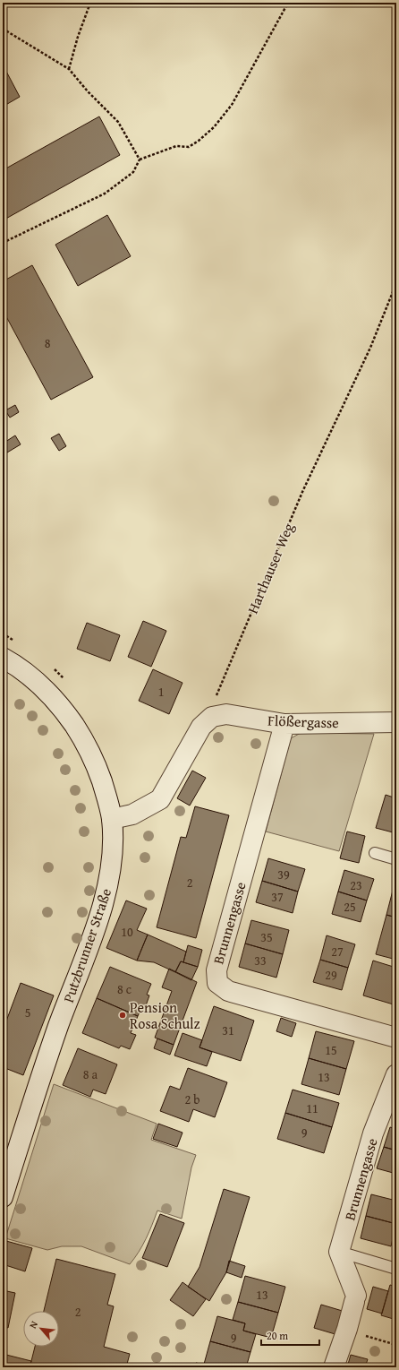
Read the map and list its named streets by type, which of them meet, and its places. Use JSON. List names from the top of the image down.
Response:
{
  "streets": {
    "street": ["Flößergasse", "Brunnengasse", "Putzbrunner Straße"],
    "path": ["Harthauser Weg"]
  },
  "crossings": [
    ["Harthauser Weg", "Flößergasse"],
    ["Flößergasse", "Brunnengasse"]
  ],
  "places": ["Pension Rosa Schulz"],
  "house_numbers": [
    "8",
    "1",
    "39",
    "2",
    "23",
    "37",
    "25",
    "10",
    "35",
    "27",
    "33",
    "29",
    "8 c",
    "5",
    "31",
    "15",
    "8 a",
    "13",
    "2 b",
    "11",
    "9",
    "13",
    "2",
    "9"
  ],
  "scale_bar": "20 m",
  "north": "top left"
}
